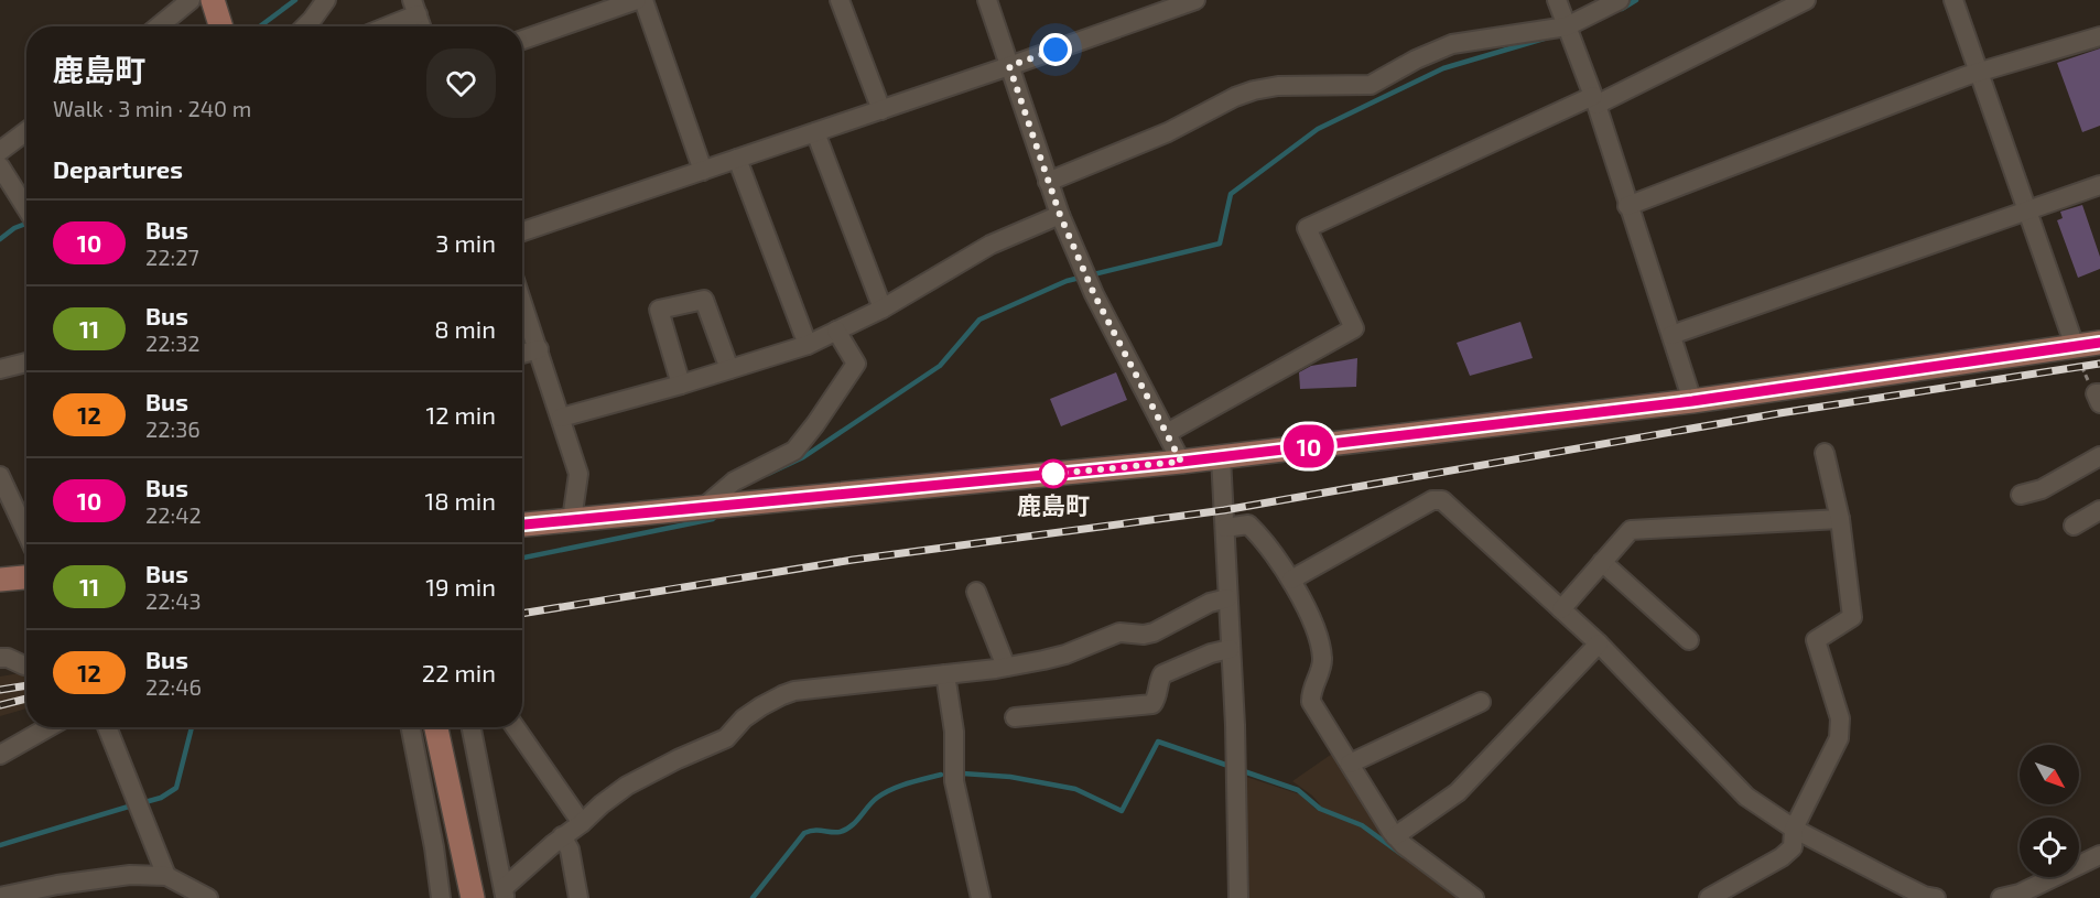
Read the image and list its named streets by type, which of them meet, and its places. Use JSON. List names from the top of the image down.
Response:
{
  "places": ["鹿島町"],
  "lines": ["bus line 10"],
  "north": "bottom right",
  "page": {
    "on_map": "10",
    "heading": [
      ["鹿島町", "Walk · 3 min · 240 m"],
      "Departures"
    ],
    "list": [
      {
        "mark": "10",
        "name": "Bus",
        "note": "22:27",
        "value": "3 min"
      },
      {
        "mark": "11",
        "name": "Bus",
        "note": "22:32",
        "value": "8 min"
      },
      {
        "mark": "12",
        "name": "Bus",
        "note": "22:36",
        "value": "12 min"
      },
      {
        "mark": "10",
        "name": "Bus",
        "note": "22:42",
        "value": "18 min"
      },
      {
        "mark": "11",
        "name": "Bus",
        "note": "22:43",
        "value": "19 min"
      },
      {
        "mark": "12",
        "name": "Bus",
        "note": "22:46",
        "value": "22 min"
      }
    ]
  }
}
